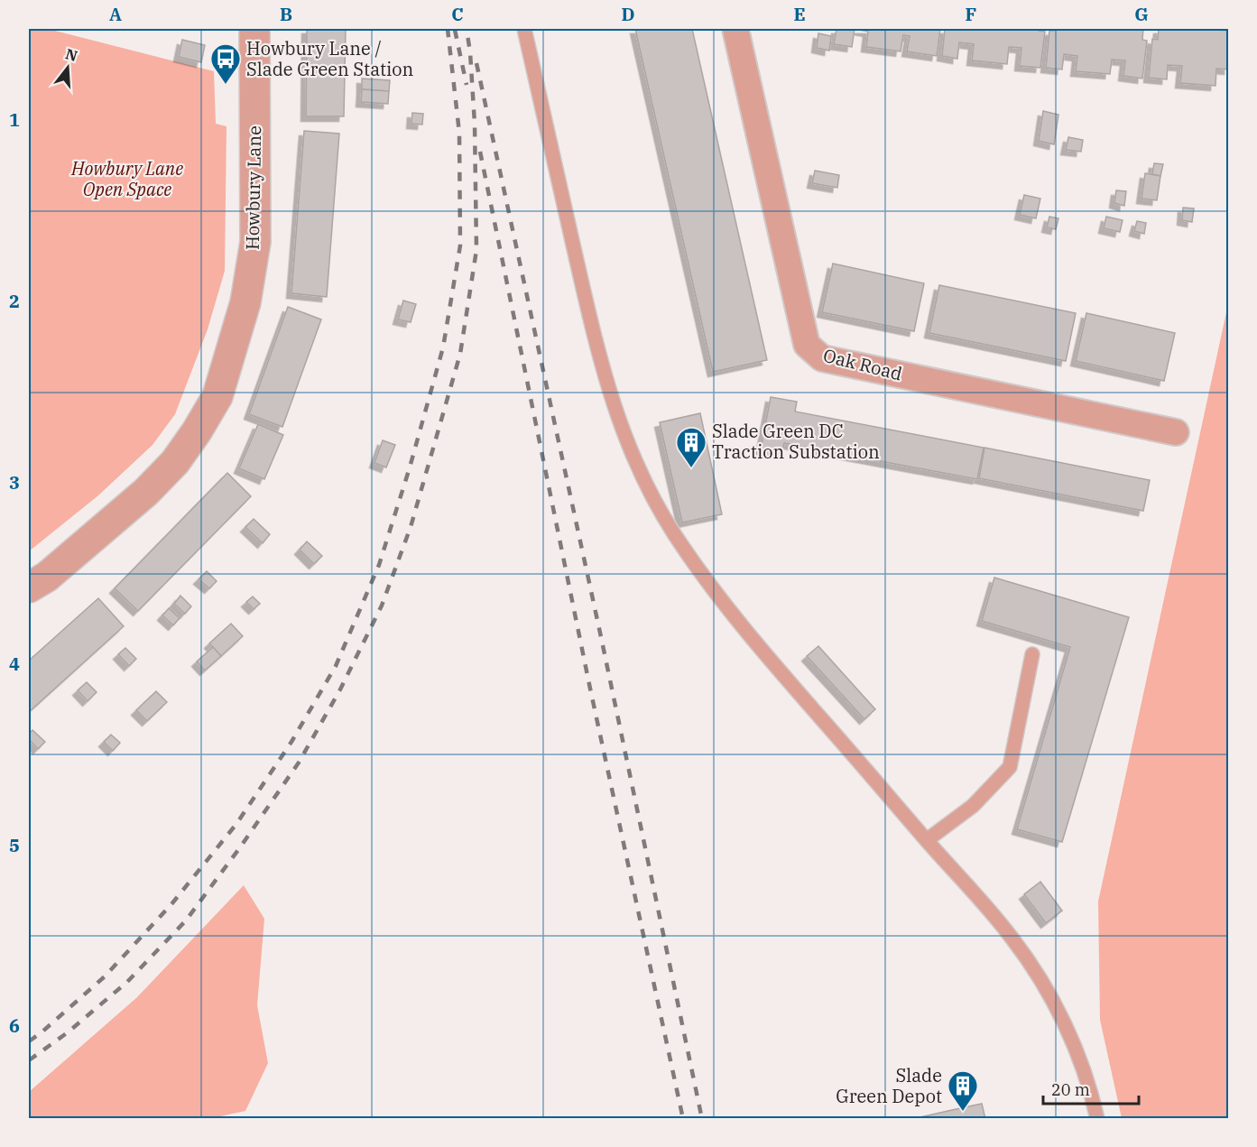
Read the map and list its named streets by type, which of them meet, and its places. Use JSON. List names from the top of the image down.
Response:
{
  "streets": {
    "street": ["Howbury Lane", "Oak Road"]
  },
  "parks": ["Howbury Lane Open Space"],
  "places": {
    "bus stop": ["Howbury Lane / Slade Green Station"],
    "building": ["Slade Green DC Traction Substation", "Slade Green Depot"]
  },
  "scale_bar": "20 m",
  "north": "top",
  "grid": {
    "columns": [
      "A",
      "B",
      "C",
      "D",
      "E",
      "F",
      "G"
    ],
    "rows": [
      "1",
      "2",
      "3",
      "4",
      "5",
      "6"
    ]
  }
}
